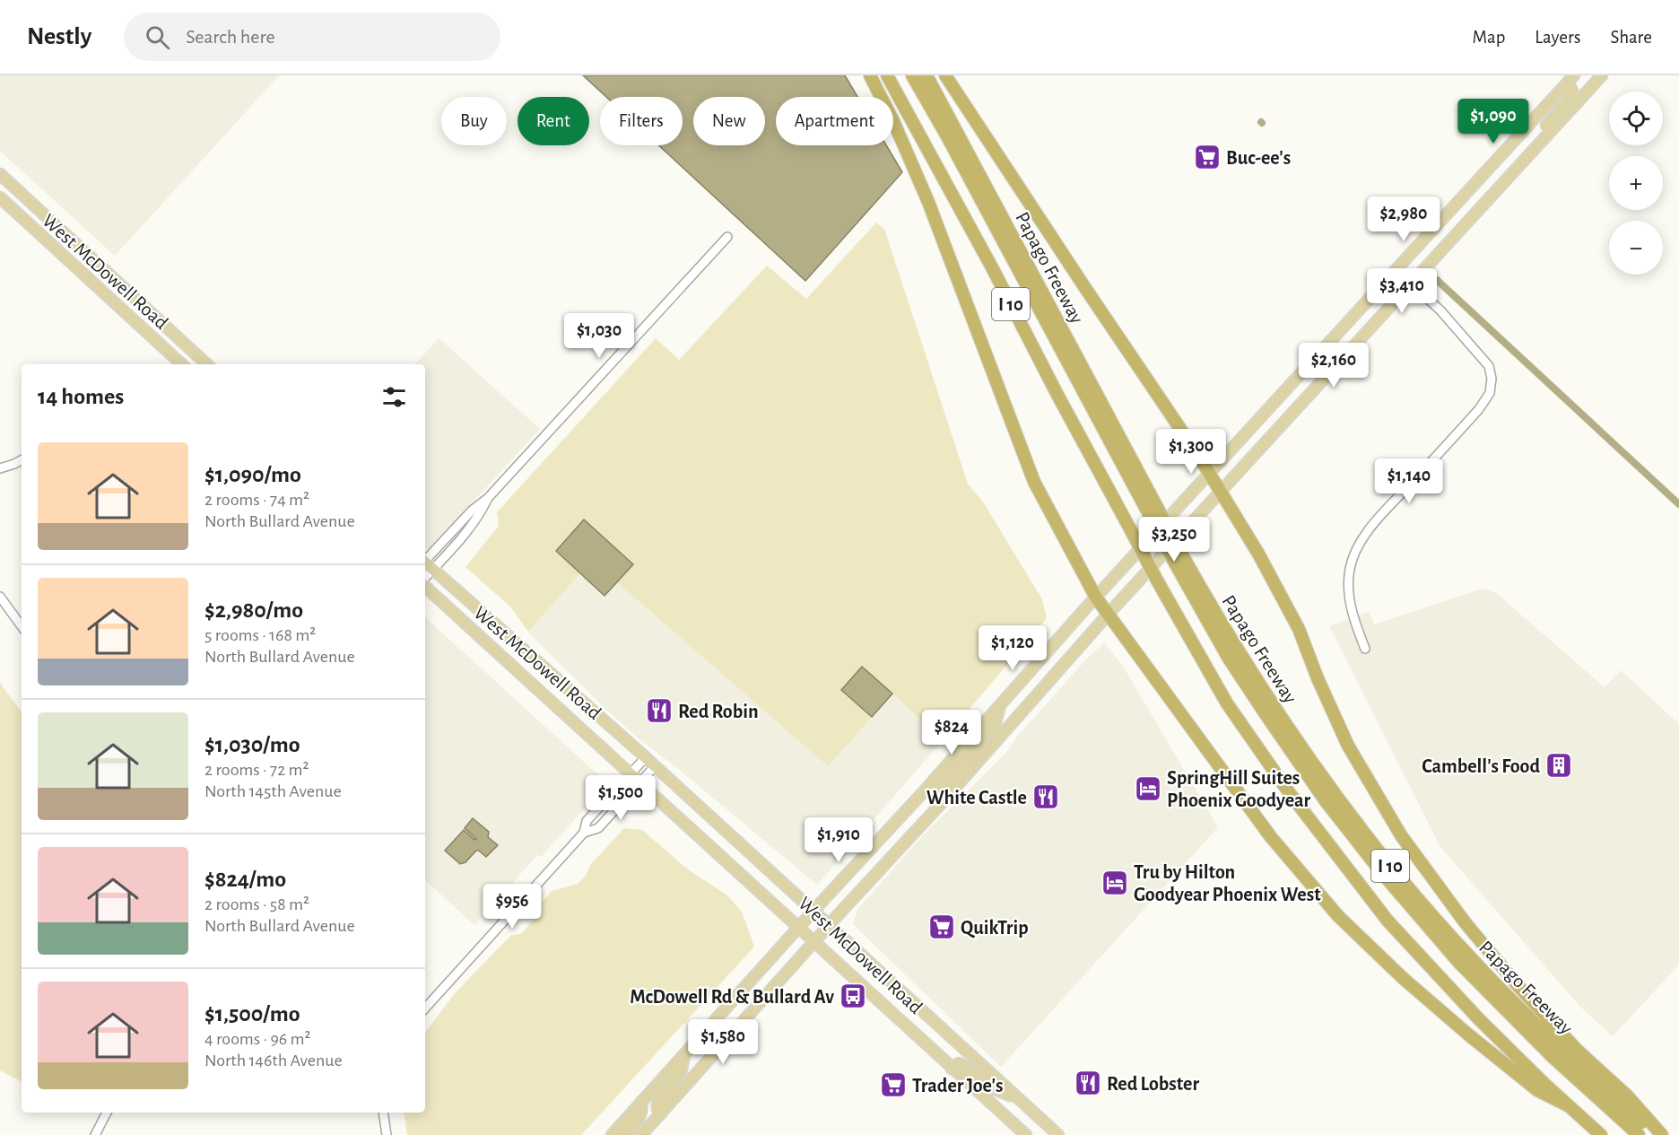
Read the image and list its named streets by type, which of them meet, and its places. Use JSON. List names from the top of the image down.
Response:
{
  "streets": {
    "highway": ["Papago Freeway", "I 10"],
    "main road": ["West McDowell Road"]
  },
  "places": {
    "supermarket": ["Buc-ee's", "QuikTrip", "Trader Joe's"],
    "restaurant": ["Red Robin", "White Castle", "Red Lobster"],
    "building": ["Cambell's Food"],
    "hotel": ["SpringHill Suites Phoenix Goodyear", "Tru by Hilton Goodyear Phoenix West"],
    "bus stop": ["McDowell Rd & Bullard Av"]
  },
  "page": {
    "header": "Nestly",
    "search": "Search here",
    "nav": ["Map", "Layers", "Share"],
    "map_buttons": ["+", "−"],
    "chip": [
      "Buy",
      "Rent",
      "Filters",
      "New",
      "Apartment"
    ],
    "price": [
      "$1,090",
      "$2,980",
      "$3,410",
      "$1,030",
      "$2,160",
      "$1,300",
      "$1,140",
      "$3,250",
      "$1,120",
      "$824",
      "$1,500",
      "$1,910",
      "$956",
      "$1,580"
    ],
    "heading": "14 homes",
    "list": [
      {
        "name": "$1,090/mo",
        "note": "2 rooms · 74 m² · North Bullard Avenue"
      },
      {
        "name": "$2,980/mo",
        "note": "5 rooms · 168 m² · North Bullard Avenue"
      },
      {
        "name": "$1,030/mo",
        "note": "2 rooms · 72 m² · North 145th Avenue"
      },
      {
        "name": "$824/mo",
        "note": "2 rooms · 58 m² · North Bullard Avenue"
      },
      {
        "name": "$1,500/mo",
        "note": "4 rooms · 96 m² · North 146th Avenue"
      }
    ]
  }
}
